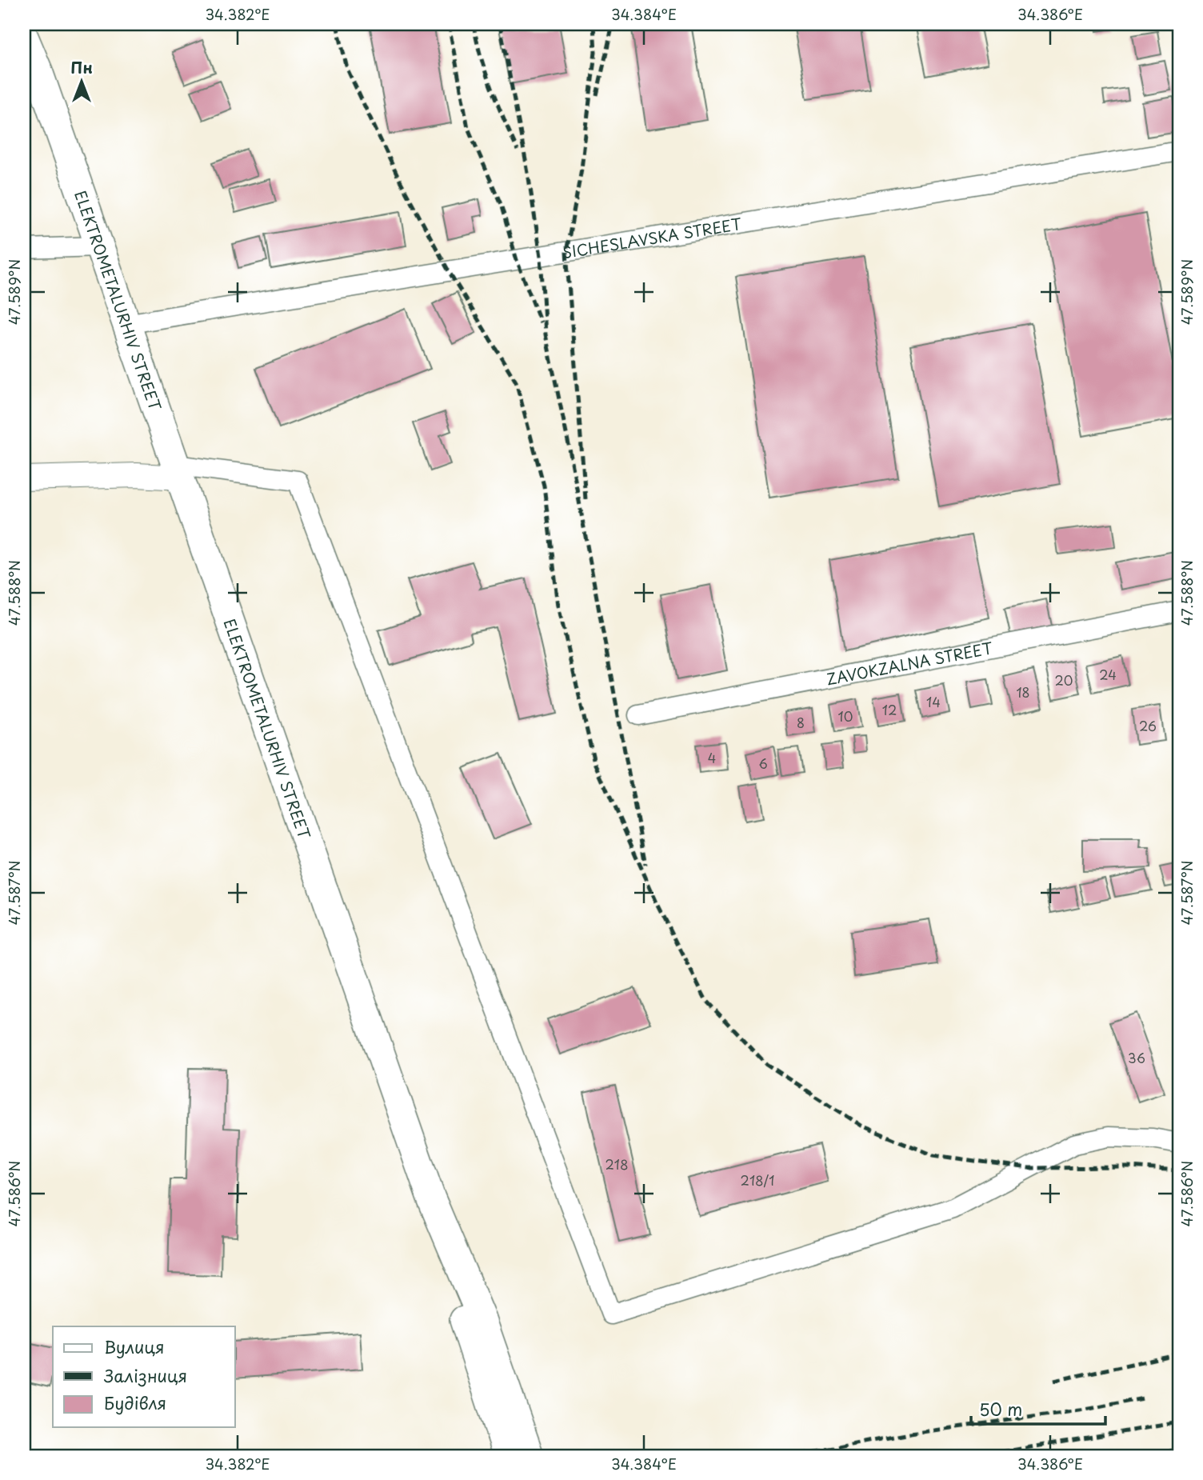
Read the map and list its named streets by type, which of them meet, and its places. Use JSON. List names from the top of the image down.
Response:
{
  "streets": {
    "main road": ["ELEKTROMETALURHIV STREET"],
    "street": ["SICHESLAVSKA STREET", "ZAVOKZALNA STREET"]
  },
  "crossings": [
    ["SICHESLAVSKA STREET", "ELEKTROMETALURHIV STREET"]
  ],
  "house_numbers": [
    "24",
    "20",
    "18",
    "14",
    "12",
    "10",
    "8",
    "26",
    "4",
    "6",
    "36",
    "218",
    "218/1"
  ],
  "legend": ["Вулиця", "Залізниця", "Будівля"],
  "scale_bar": "50 m",
  "north": "top",
  "coordinates": [
    "34.382°E",
    "34.384°E",
    "34.386°E",
    "47.589°N",
    "47.588°N",
    "47.587°N",
    "47.586°N"
  ]
}
